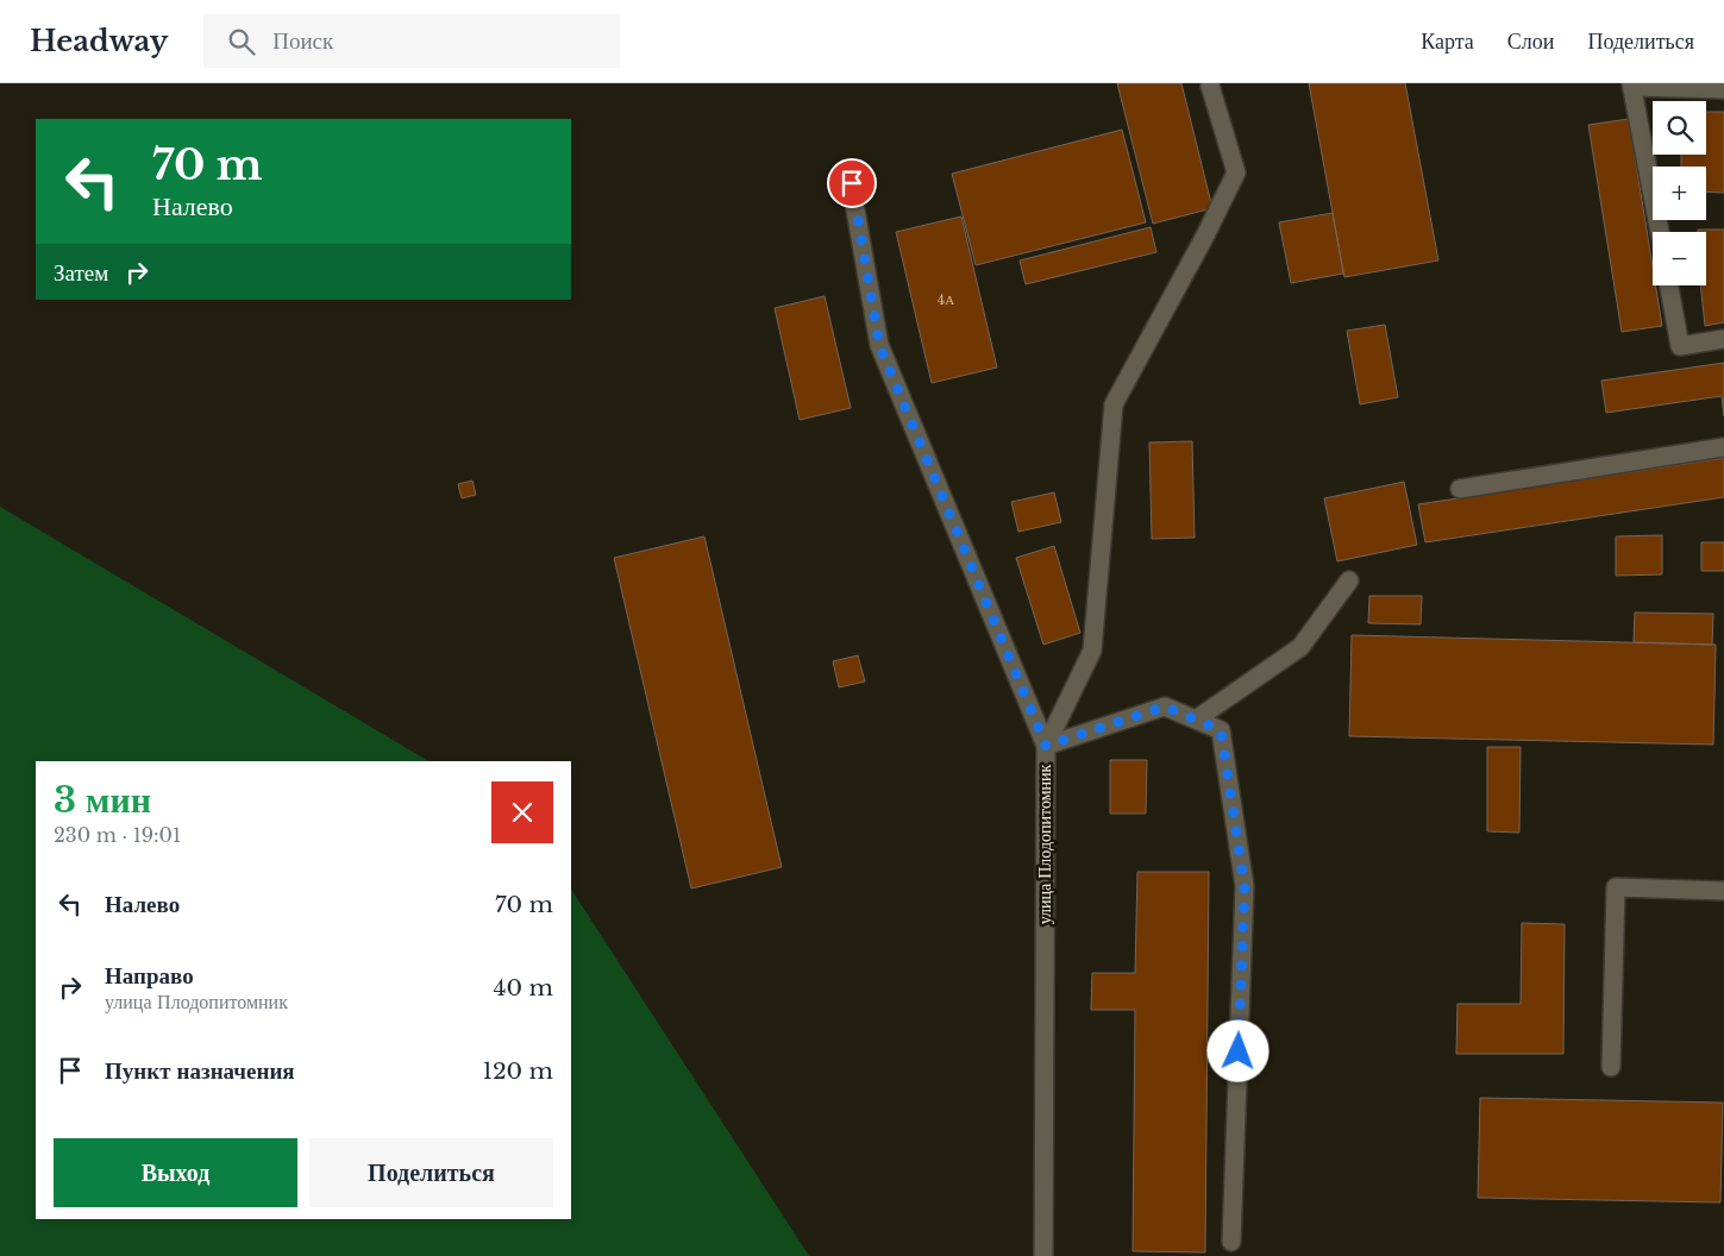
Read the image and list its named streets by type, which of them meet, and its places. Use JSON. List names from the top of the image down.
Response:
{
  "streets": {
    "street": ["улица Плодопитомник"]
  },
  "house_numbers": ["4А"],
  "page": {
    "header": "Headway",
    "search": "Поиск",
    "nav": ["Карта", "Слои", "Поделиться"],
    "map_buttons": ["+", "−"],
    "turn": ["70 m", "Налево"],
    "then": "Затем",
    "heading": ["3 мин", "230 m · 19:01"],
    "list": [
      {
        "name": "Налево",
        "value": "70 m"
      },
      {
        "name": "Направо",
        "note": "улица Плодопитомник",
        "value": "40 m"
      },
      {
        "name": "Пункт назначения",
        "value": "120 m"
      }
    ],
    "buttons": ["Выход", "Поделиться"]
  }
}
